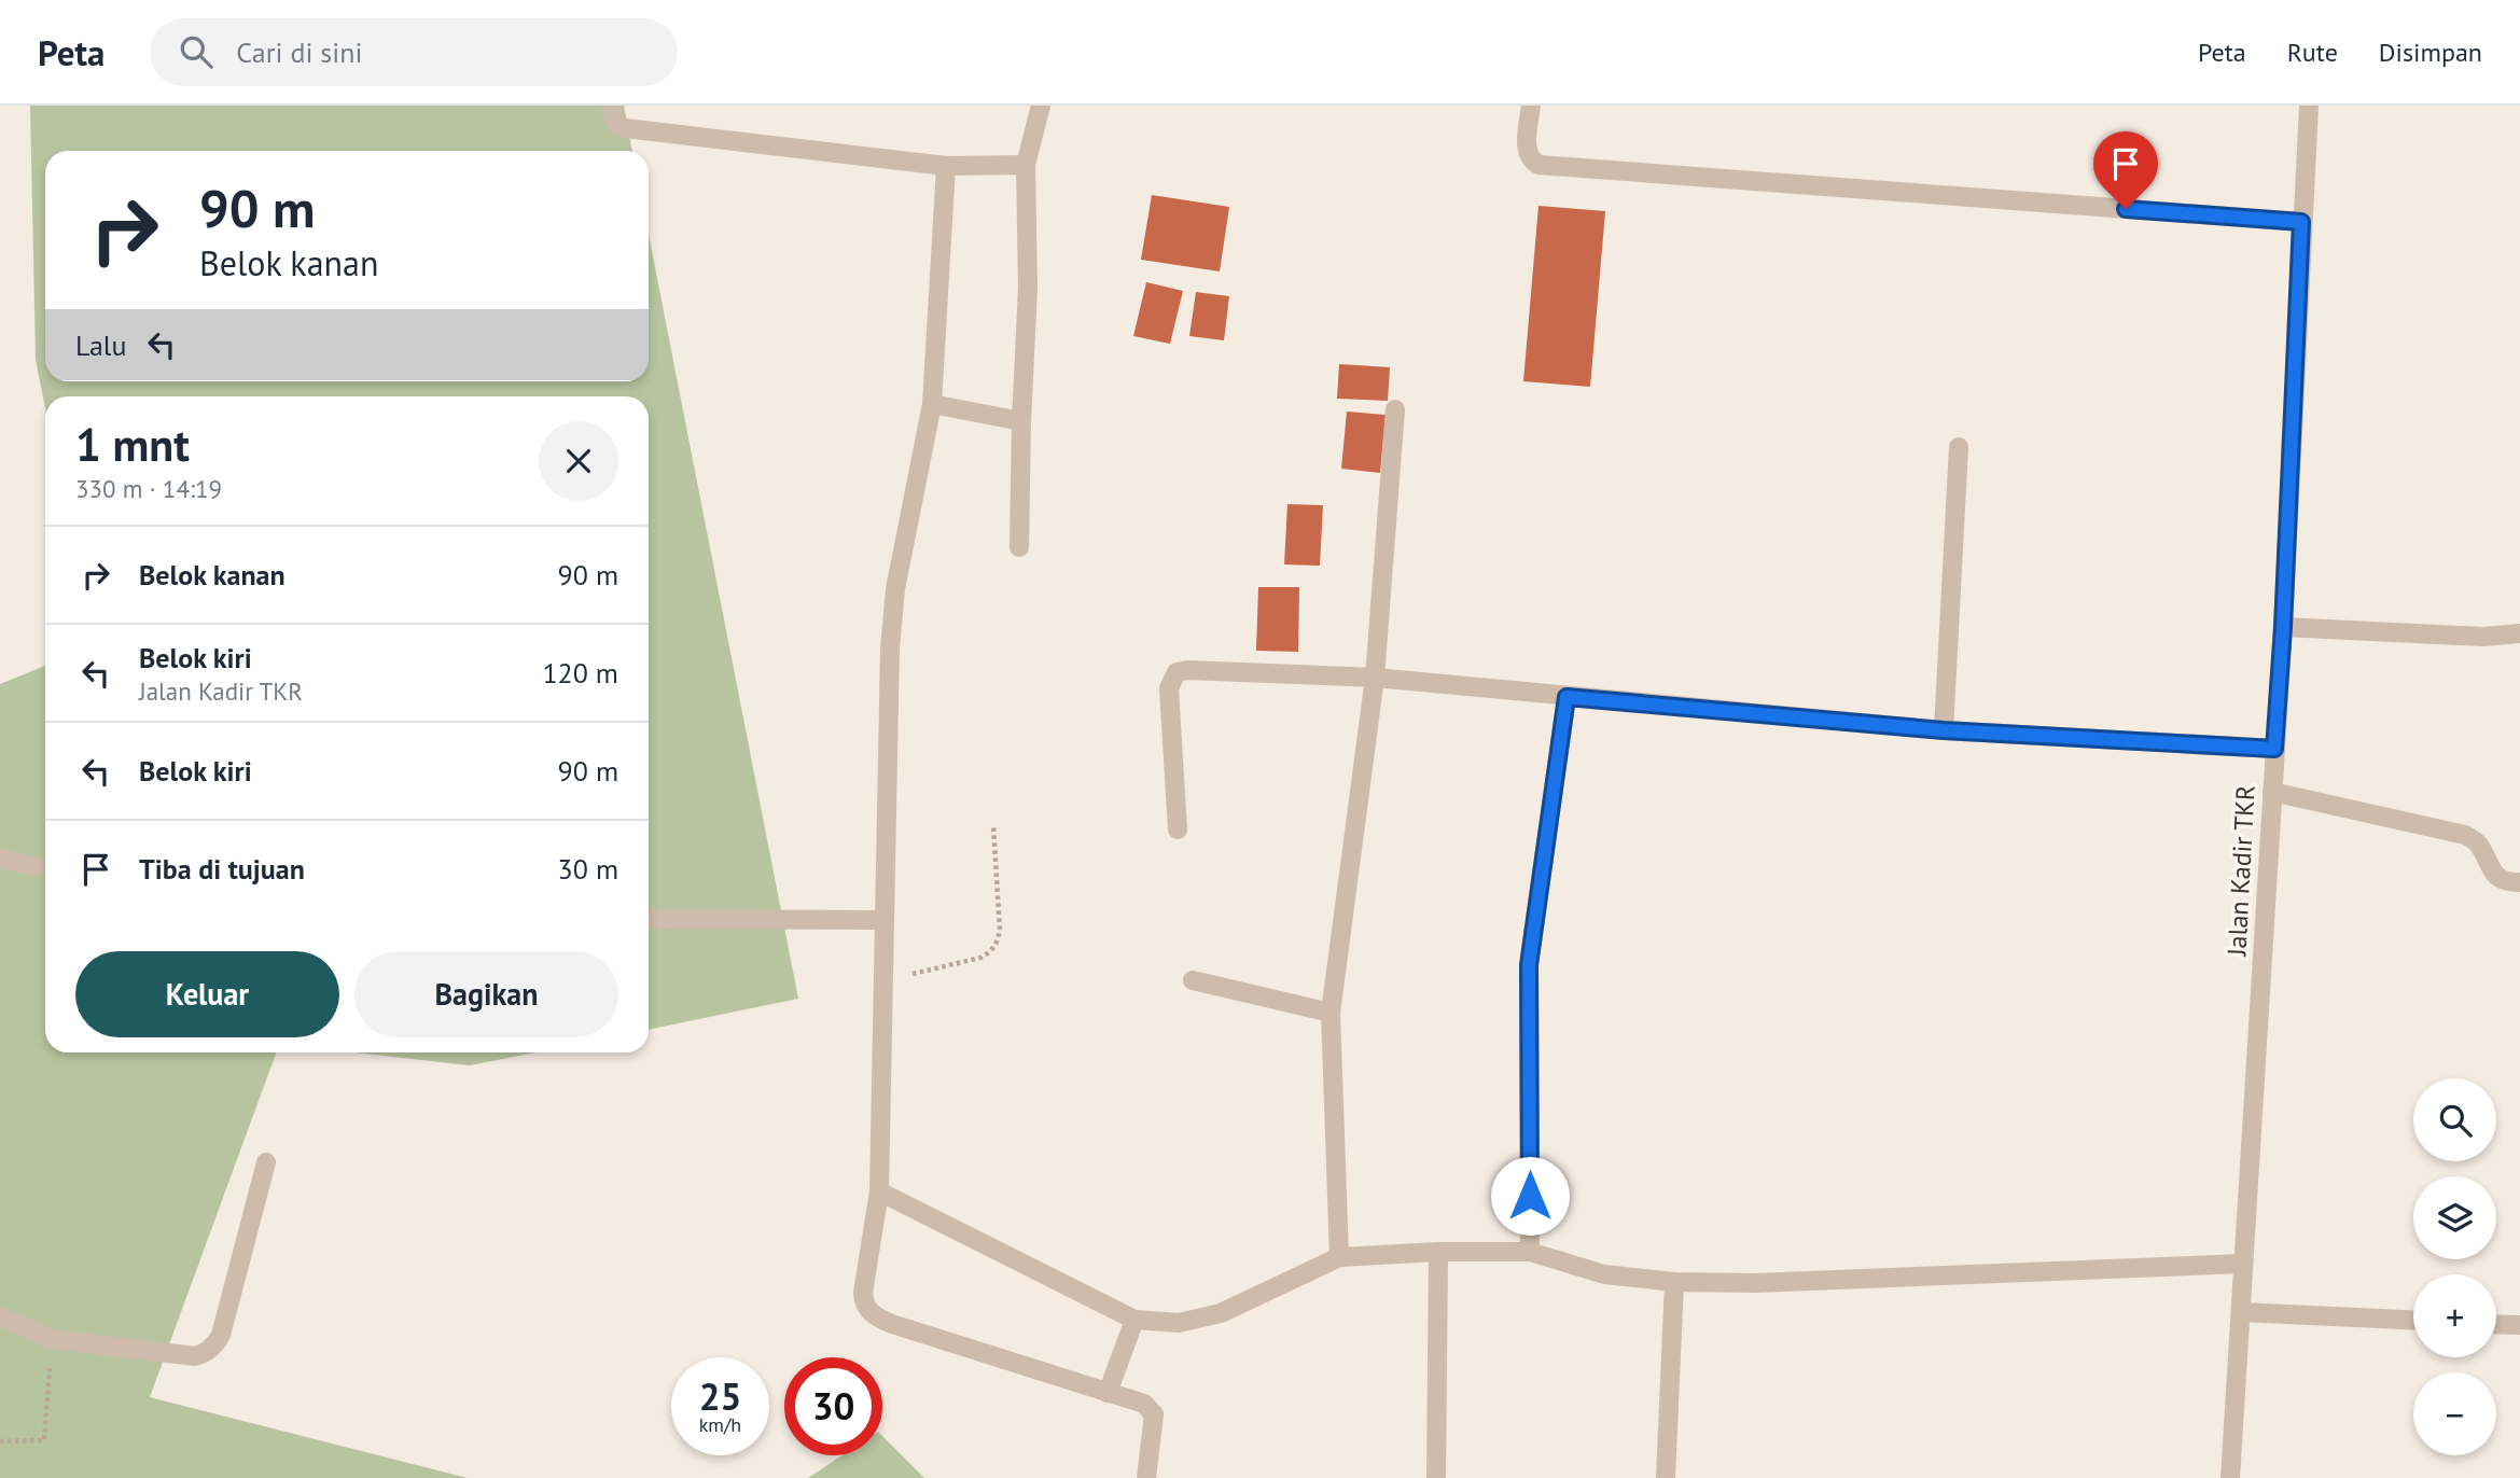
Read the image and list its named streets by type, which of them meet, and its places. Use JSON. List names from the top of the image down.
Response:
{
  "streets": {
    "street": ["Jalan Kadir TKR"]
  },
  "page": {
    "header": "Peta",
    "search": "Cari di sini",
    "nav": ["Peta", "Rute", "Disimpan"],
    "turn": ["90 m", "Belok kanan"],
    "then": "Lalu",
    "heading": ["1 mnt", "330 m · 14:19"],
    "list": [
      {
        "name": "Belok kanan",
        "value": "90 m"
      },
      {
        "name": "Belok kiri",
        "note": "Jalan Kadir TKR",
        "value": "120 m"
      },
      {
        "name": "Belok kiri",
        "value": "90 m"
      },
      {
        "name": "Tiba di tujuan",
        "value": "30 m"
      }
    ],
    "buttons": ["Keluar", "Bagikan"],
    "map_buttons": ["+", "−"],
    "speed": "25 km/h",
    "limit": "30"
  }
}
